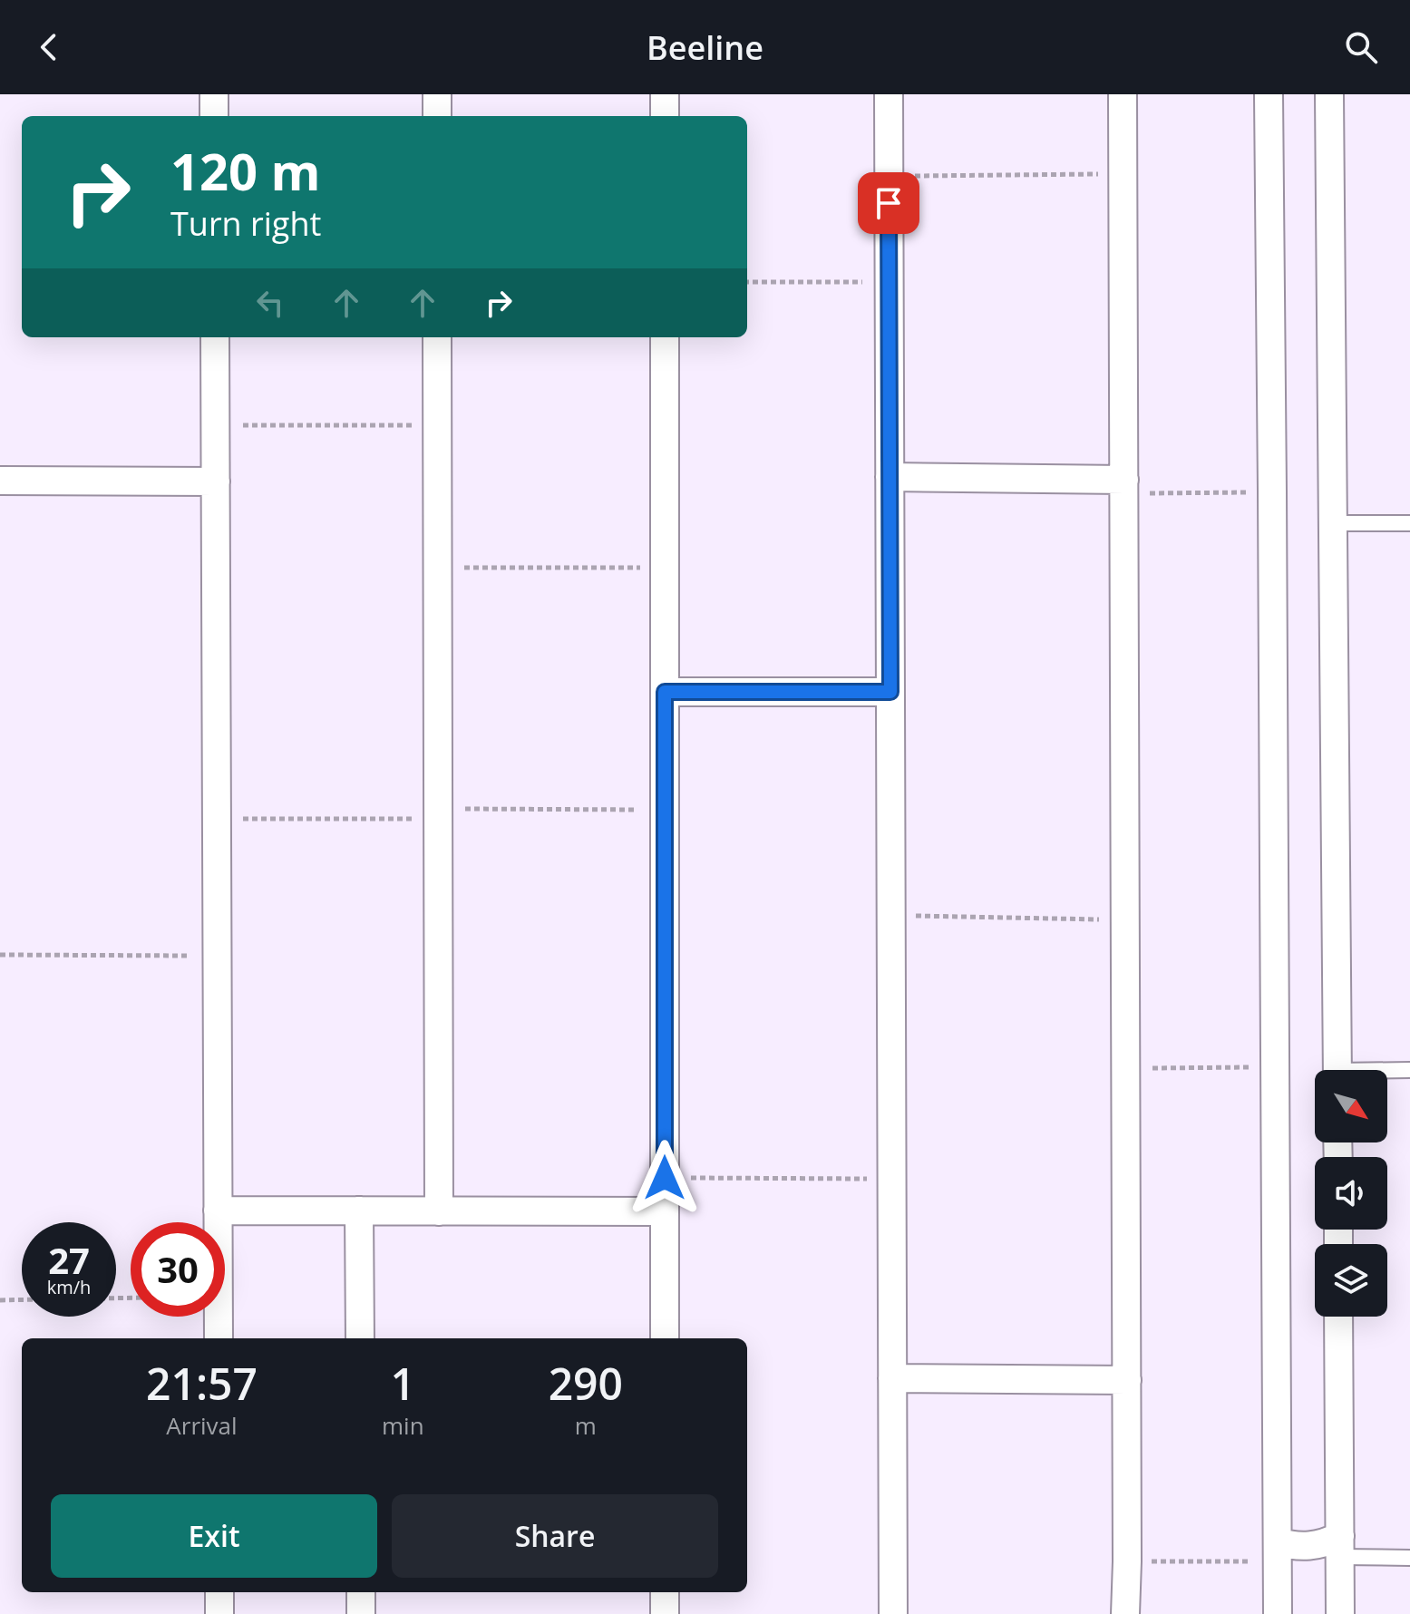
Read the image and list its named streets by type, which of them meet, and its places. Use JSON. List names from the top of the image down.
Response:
{
  "north": "bottom right",
  "page": {
    "header": "Beeline",
    "turn": ["120 m", "Turn right"],
    "speed": "27 km/h",
    "limit": "30",
    "eta": [
      "21:57",
      "Arrival",
      "1",
      "min",
      "290",
      "m"
    ],
    "buttons": ["Exit", "Share"]
  }
}
